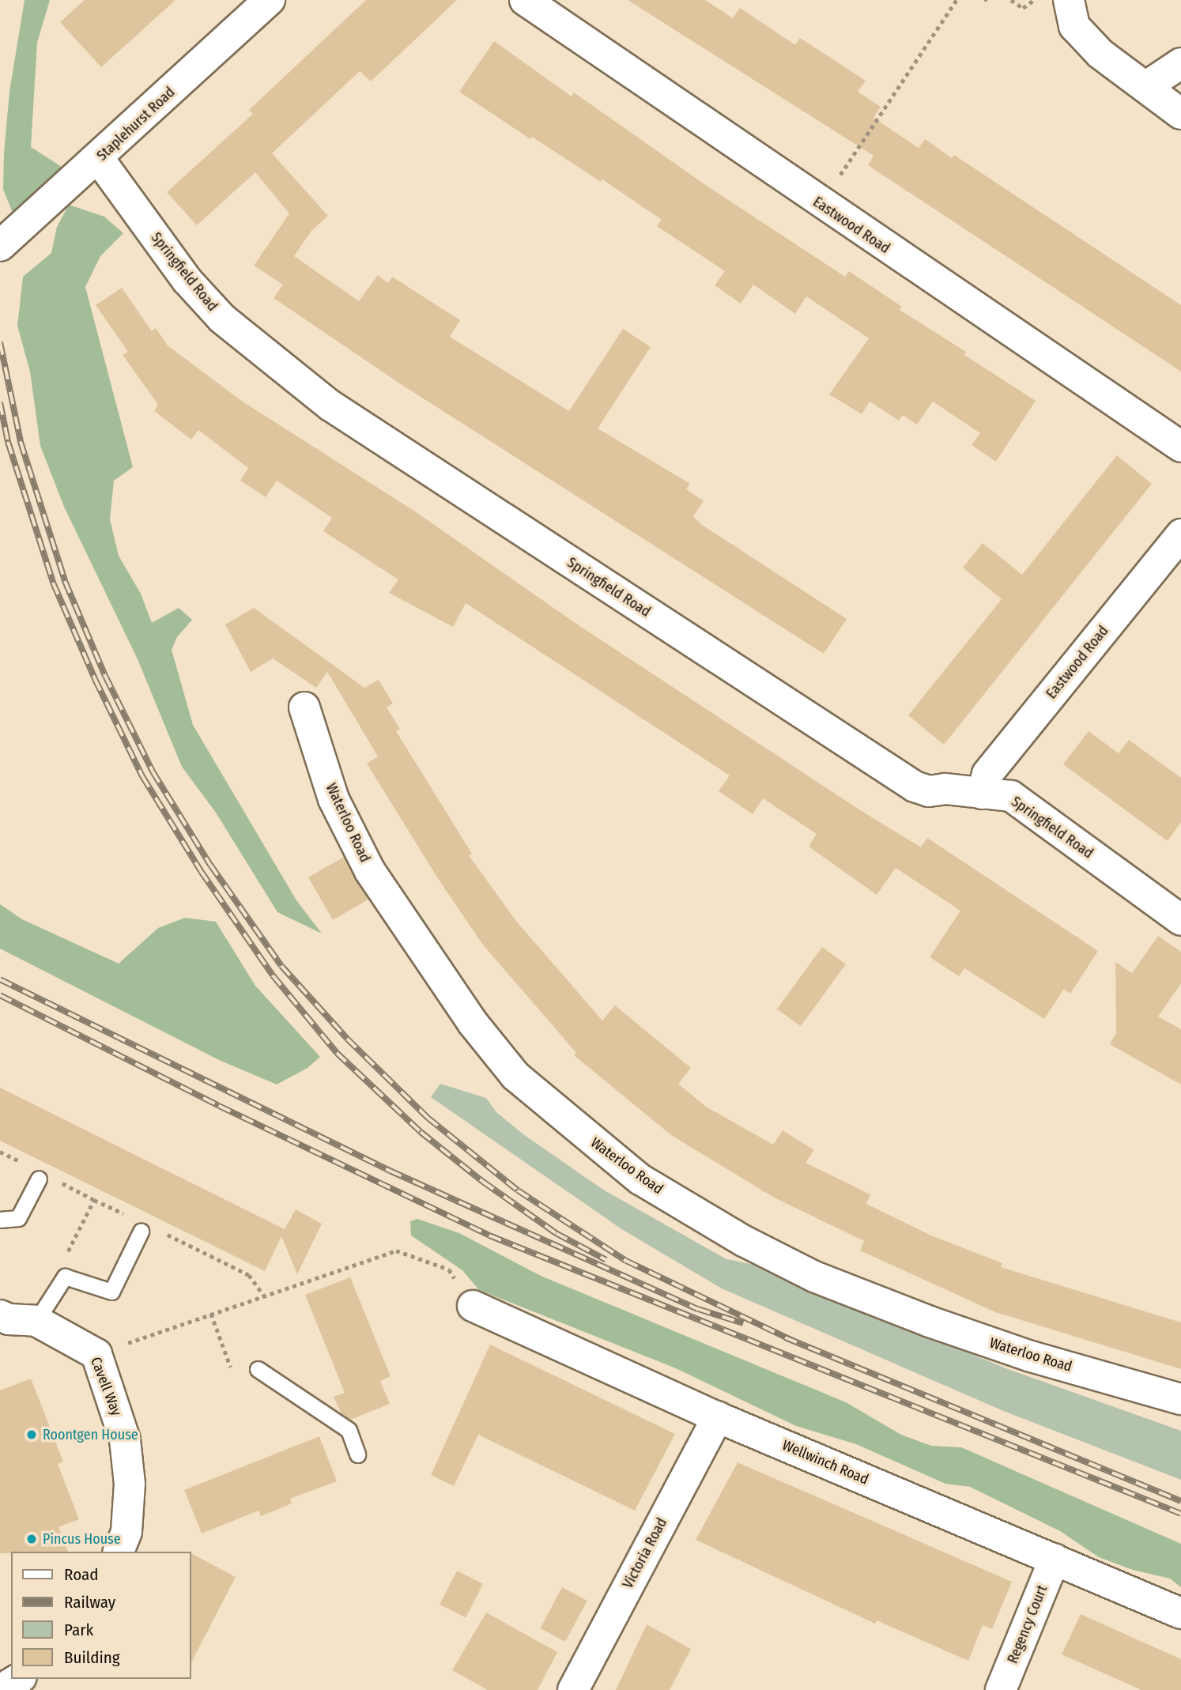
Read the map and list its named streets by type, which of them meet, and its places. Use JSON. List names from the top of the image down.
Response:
{
  "streets": {
    "street": [
      "Staplehurst Road",
      "Eastwood Road",
      "Springfield Road",
      "Waterloo Road",
      "Cavell Way",
      "Wellwinch Road",
      "Victoria Road",
      "Regency Court"
    ]
  },
  "crossings": [
    ["Staplehurst Road", "Springfield Road"],
    ["Eastwood Road", "Springfield Road"],
    ["Wellwinch Road", "Victoria Road"],
    ["Wellwinch Road", "Regency Court"]
  ],
  "places": ["Roontgen House", "Pincus House"],
  "legend": [
    "Road",
    "Railway",
    "Park",
    "Building"
  ]
}
